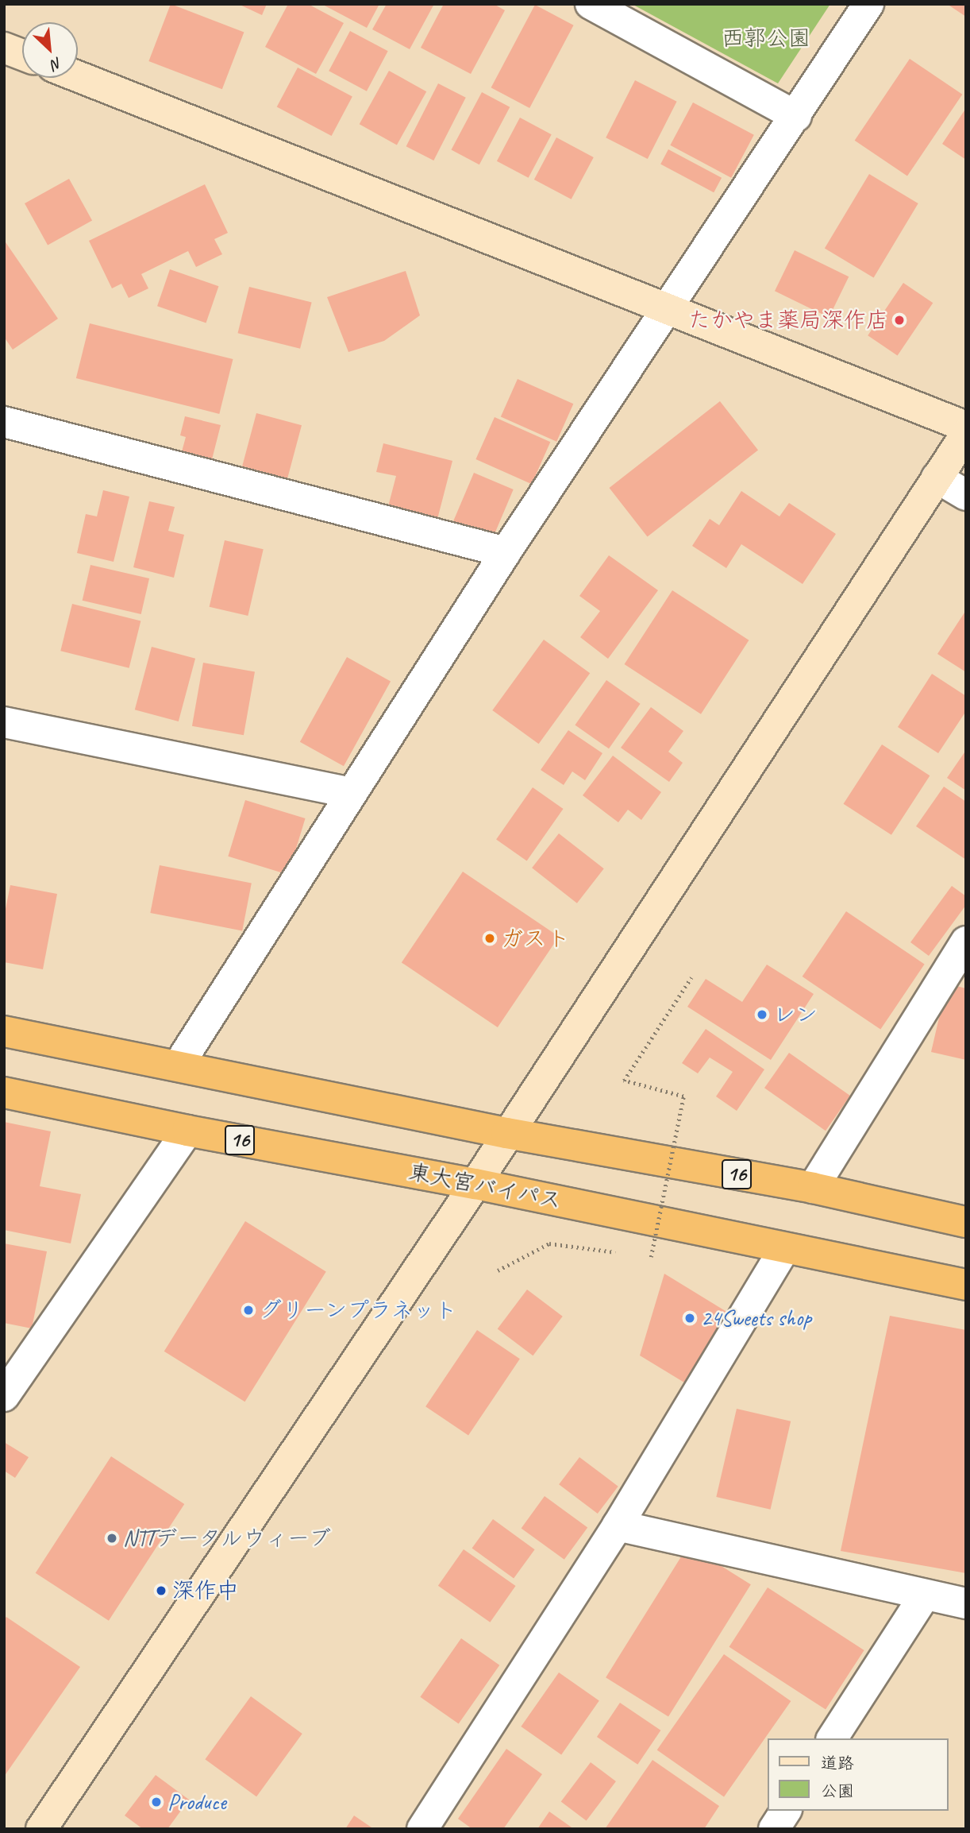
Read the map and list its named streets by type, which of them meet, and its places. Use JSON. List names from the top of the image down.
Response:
{
  "streets": {
    "highway": ["16", "東大宮バイパス"]
  },
  "parks": ["西郭公園"],
  "places": [
    "たかやま薬局深作店",
    "ガスト",
    "レン",
    "グリーンプラネット",
    "24Sweets shop",
    "NTTデータルウィーブ",
    "深作中",
    "Produce"
  ],
  "legend": ["道路", "公園"],
  "north": "bottom right"
}
